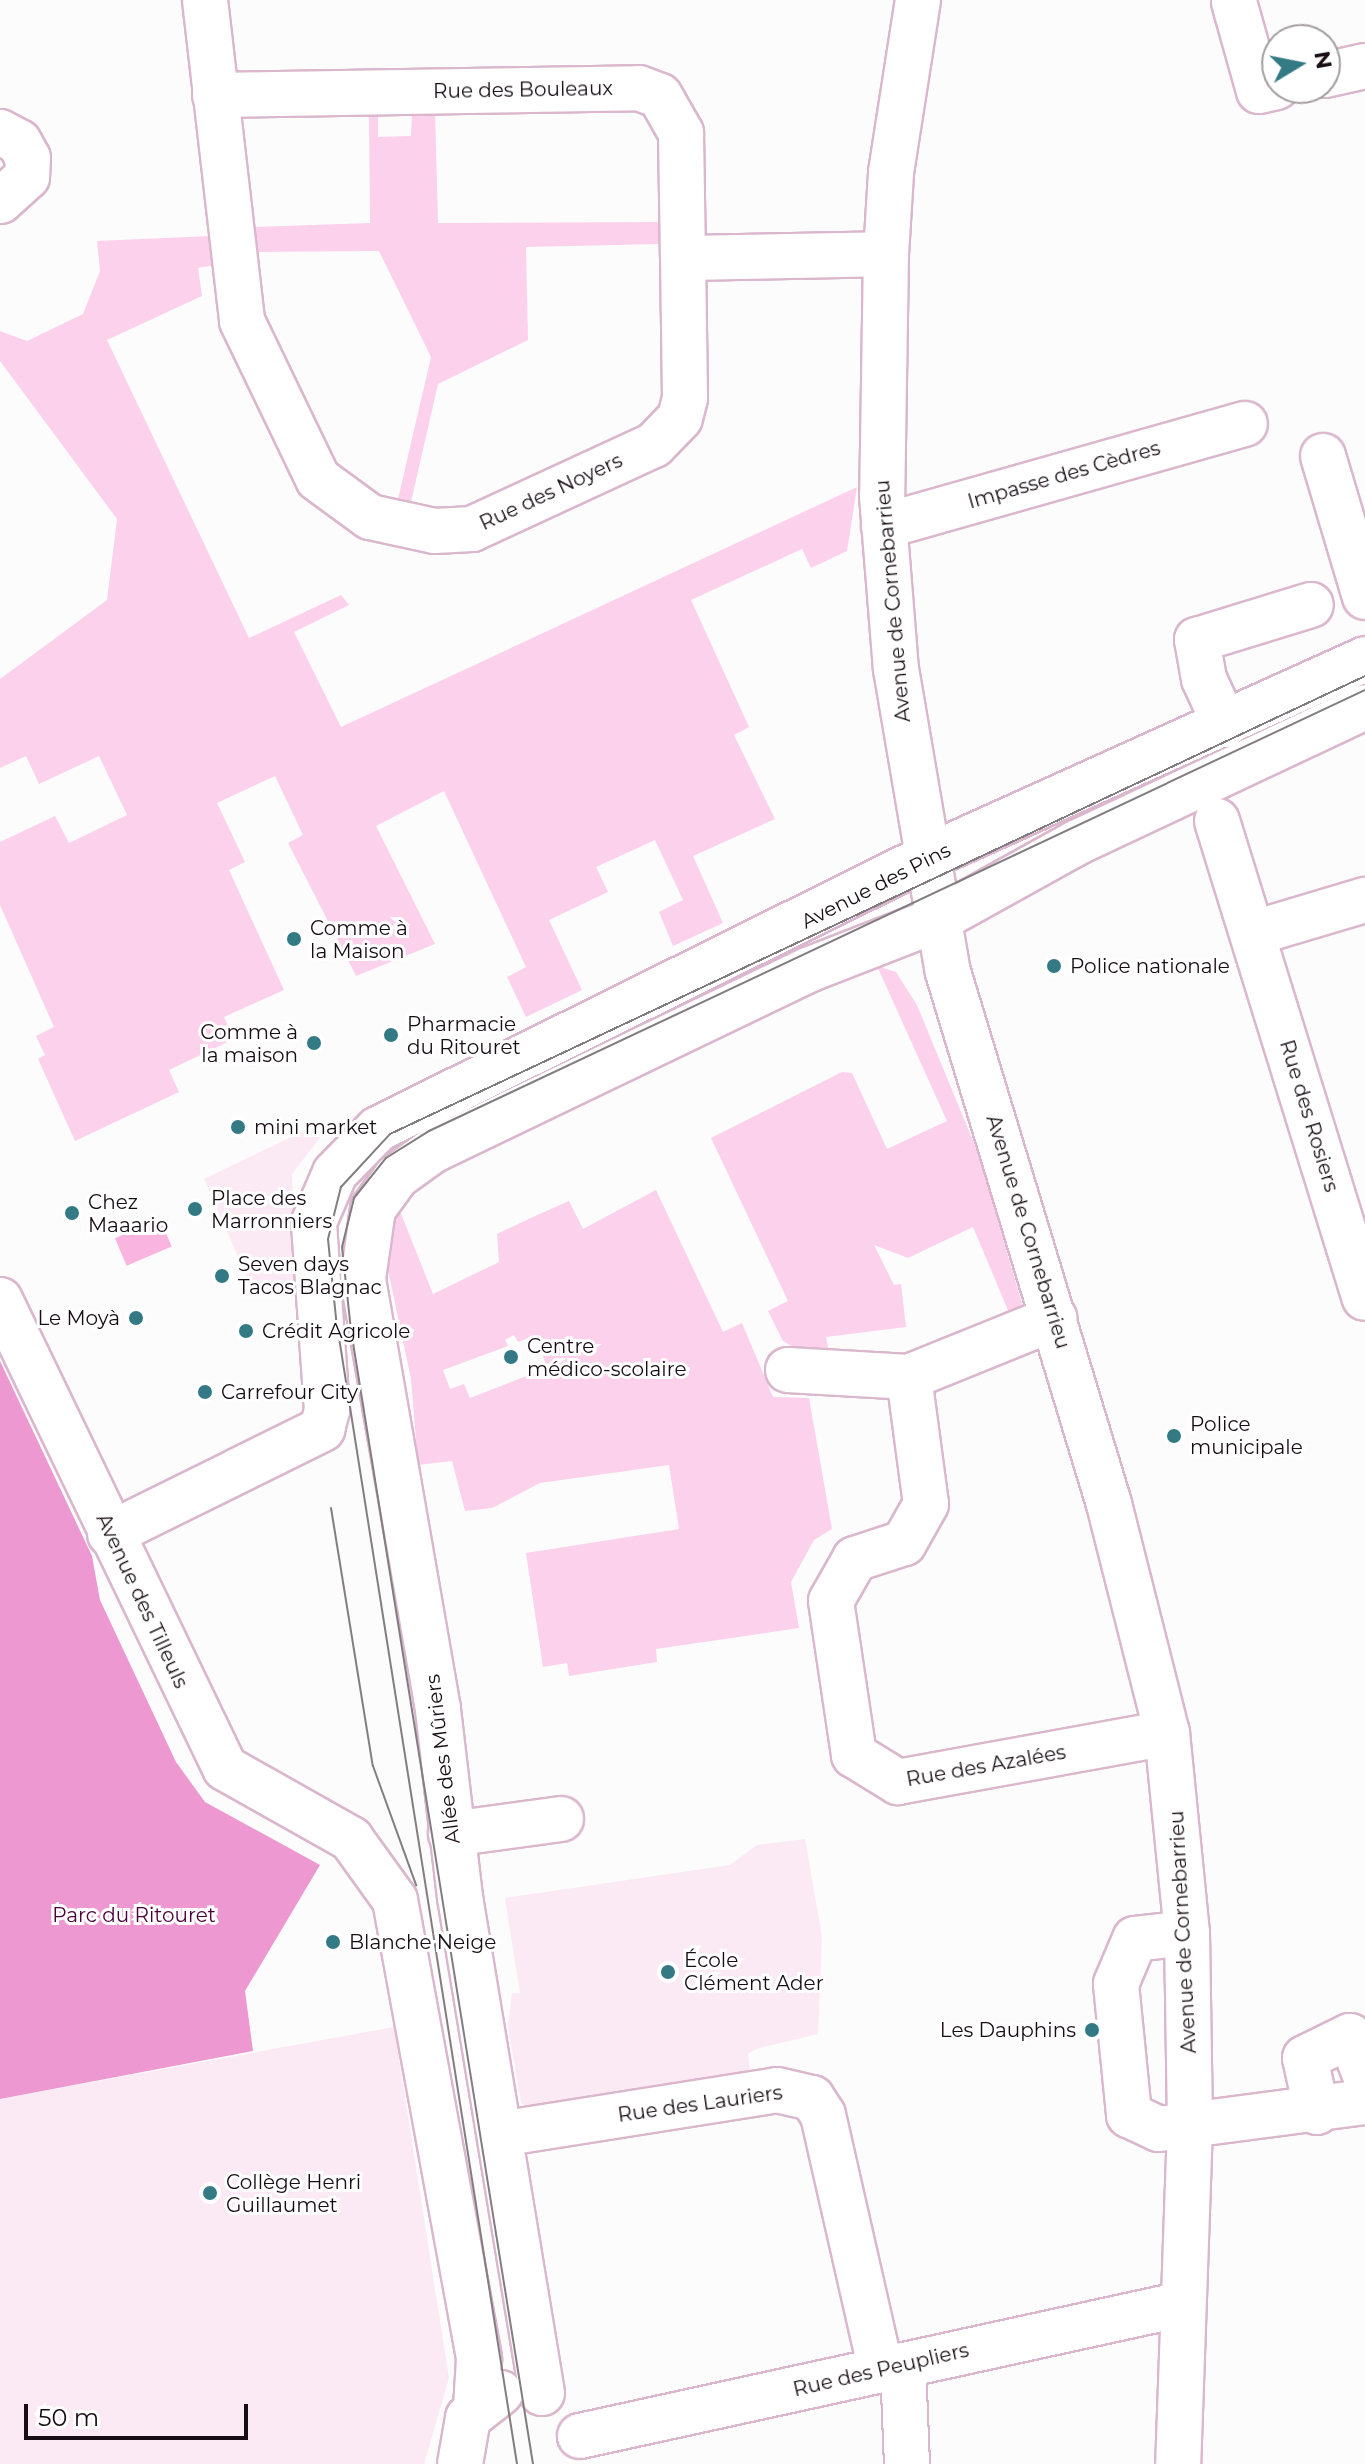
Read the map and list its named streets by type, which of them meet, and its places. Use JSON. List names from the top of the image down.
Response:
{
  "streets": {
    "street": [
      "Rue des Bouleaux",
      "Impasse des Cèdres",
      "Rue des Noyers",
      "Avenue de Cornebarrieu",
      "Avenue des Pins",
      "Rue des Rosiers",
      "Avenue des Tilleuls",
      "Allée des Mûriers",
      "Rue des Azalées",
      "Rue des Lauriers",
      "Rue des Peupliers"
    ]
  },
  "crossings": [
    ["Rue des Bouleaux", "Rue des Noyers"],
    ["Impasse des Cèdres", "Avenue de Cornebarrieu"],
    ["Avenue de Cornebarrieu", "Avenue des Pins"],
    ["Avenue de Cornebarrieu", "Allée des Mûriers"],
    ["Avenue de Cornebarrieu", "Rue des Azalées"],
    ["Avenue de Cornebarrieu", "Rue des Peupliers"],
    ["Avenue des Pins", "Avenue des Tilleuls"],
    ["Allée des Mûriers", "Rue des Lauriers"],
    ["Rue des Lauriers", "Rue des Peupliers"]
  ],
  "parks": ["Parc du Ritouret"],
  "places": [
    "Comme à la Maison",
    "Police nationale",
    "Pharmacie du Ritouret",
    "Comme à la maison",
    "mini market",
    "Place des Marronniers",
    "Chez Maaario",
    "Seven days Tacos Blagnac",
    "Le Moyà",
    "Crédit Agricole",
    "Centre médico-scolaire",
    "Carrefour City",
    "Police municipale",
    "Blanche Neige",
    "École Clément Ader",
    "Les Dauphins",
    "Collège Henri Guillaumet"
  ],
  "scale_bar": "50 m",
  "north": "right"
}
